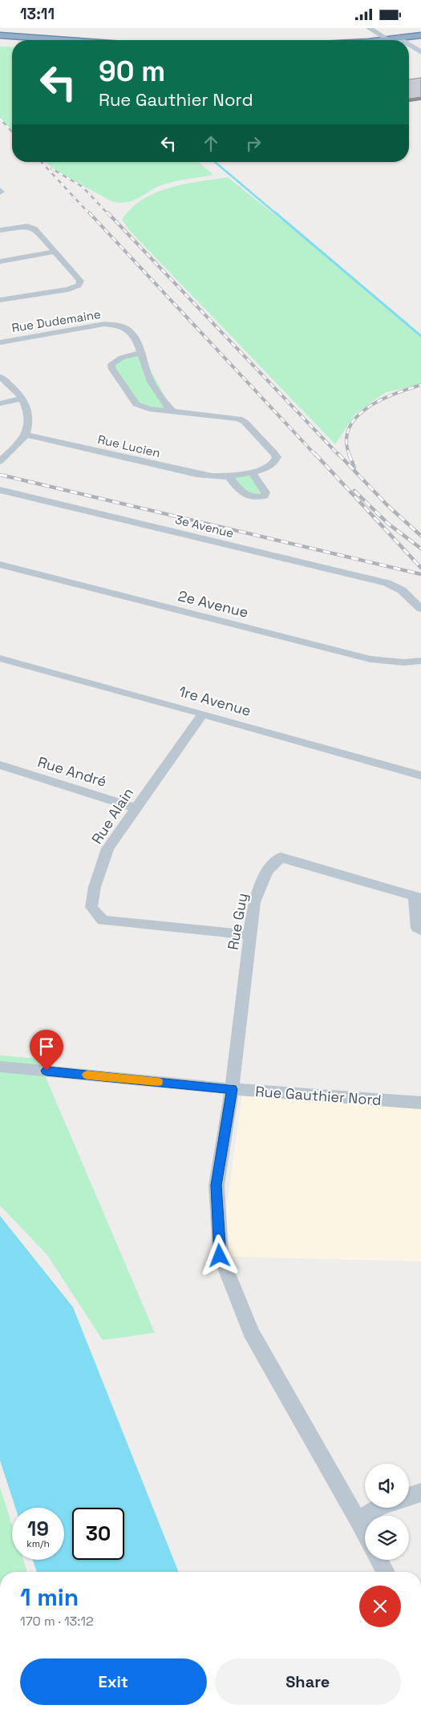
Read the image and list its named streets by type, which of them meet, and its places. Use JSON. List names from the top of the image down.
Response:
{
  "streets": {
    "street": [
      "Rue Dudemaine",
      "Rue Lucien",
      "3e Avenue",
      "2e Avenue",
      "1re Avenue",
      "Rue André",
      "Rue Alain",
      "Rue Guy",
      "Rue Gauthier Nord"
    ]
  },
  "crossings": [
    ["1re Avenue", "Rue Alain"],
    ["Rue André", "Rue Alain"],
    ["Rue Alain", "Rue Guy"],
    ["Rue Guy", "Rue Gauthier Nord"]
  ],
  "page": {
    "status": "13:11",
    "turn": ["90 m", "Rue Gauthier Nord"],
    "speed": "19 km/h",
    "limit": "30",
    "heading": ["1 min", "170 m · 13:12"],
    "buttons": ["Exit", "Share"]
  }
}
